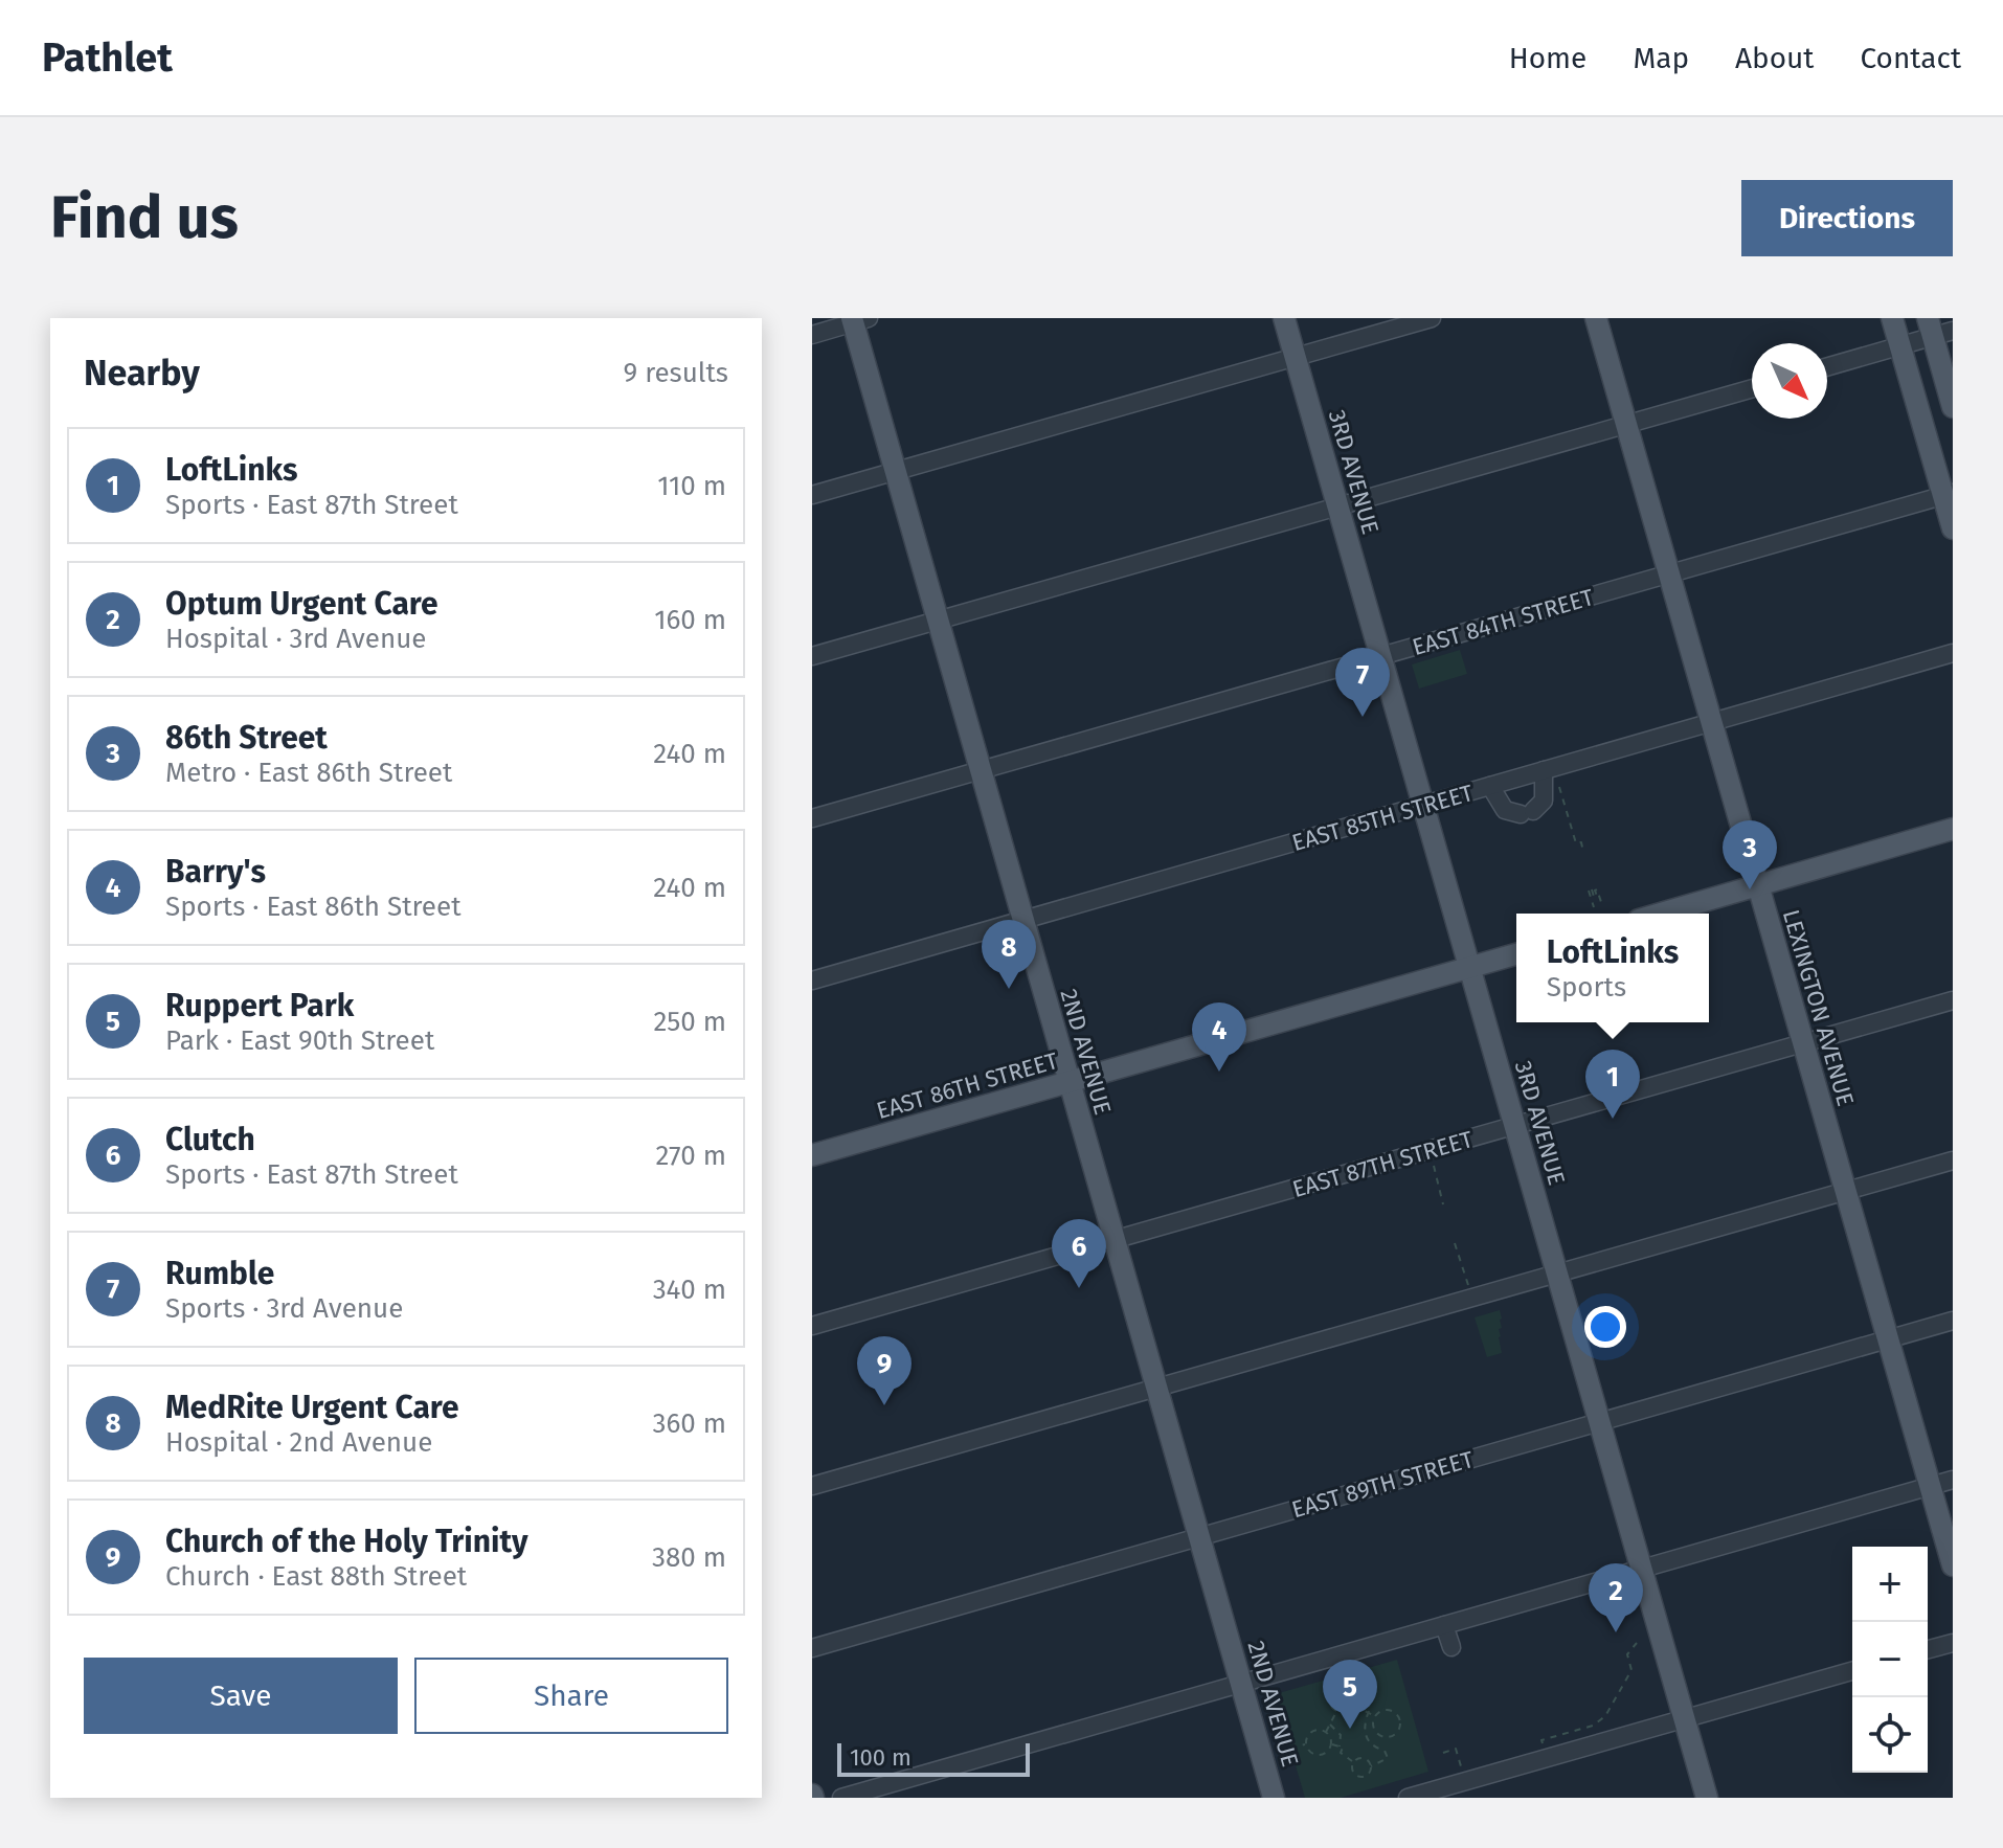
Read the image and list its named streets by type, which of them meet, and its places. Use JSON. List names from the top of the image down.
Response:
{
  "streets": {
    "main road": [
      "3RD AVENUE",
      "LEXINGTON AVENUE",
      "2ND AVENUE",
      "EAST 86TH STREET"
    ],
    "street": [
      "EAST 84TH STREET",
      "EAST 85TH STREET",
      "EAST 87TH STREET",
      "EAST 89TH STREET"
    ]
  },
  "crossings": [
    ["3RD AVENUE", "EAST 84TH STREET"],
    ["3RD AVENUE", "EAST 85TH STREET"],
    ["3RD AVENUE", "EAST 86TH STREET"],
    ["3RD AVENUE", "EAST 87TH STREET"],
    ["3RD AVENUE", "EAST 89TH STREET"],
    ["EAST 84TH STREET", "LEXINGTON AVENUE"],
    ["EAST 84TH STREET", "2ND AVENUE"],
    ["EAST 85TH STREET", "LEXINGTON AVENUE"],
    ["EAST 85TH STREET", "2ND AVENUE"],
    ["LEXINGTON AVENUE", "EAST 87TH STREET"],
    ["LEXINGTON AVENUE", "EAST 89TH STREET"],
    ["2ND AVENUE", "EAST 86TH STREET"],
    ["2ND AVENUE", "EAST 87TH STREET"],
    ["2ND AVENUE", "EAST 89TH STREET"]
  ],
  "scale_bar": "100 m",
  "north": "bottom right",
  "page": {
    "header": "Pathlet",
    "nav": [
      "Home",
      "Map",
      "About",
      "Contact"
    ],
    "buttons": [
      "Directions",
      ["Save", "Share"]
    ],
    "title": "Find us",
    "heading": ["Nearby", "9 results"],
    "list": [
      {
        "mark": "1",
        "name": "LoftLinks",
        "note": "Sports · East 87th Street",
        "value": "110 m"
      },
      {
        "mark": "2",
        "name": "Optum Urgent Care",
        "note": "Hospital · 3rd Avenue",
        "value": "160 m"
      },
      {
        "mark": "3",
        "name": "86th Street",
        "note": "Metro · East 86th Street",
        "value": "240 m"
      },
      {
        "mark": "4",
        "name": "Barry's",
        "note": "Sports · East 86th Street",
        "value": "240 m"
      },
      {
        "mark": "5",
        "name": "Ruppert Park",
        "note": "Park · East 90th Street",
        "value": "250 m"
      },
      {
        "mark": "6",
        "name": "Clutch",
        "note": "Sports · East 87th Street",
        "value": "270 m"
      },
      {
        "mark": "7",
        "name": "Rumble",
        "note": "Sports · 3rd Avenue",
        "value": "340 m"
      },
      {
        "mark": "8",
        "name": "MedRite Urgent Care",
        "note": "Hospital · 2nd Avenue",
        "value": "360 m"
      },
      {
        "mark": "9",
        "name": "Church of the Holy Trinity",
        "note": "Church · East 88th Street",
        "value": "380 m"
      }
    ],
    "pins": [
      "7",
      "3",
      "8",
      "4",
      "1",
      "6",
      "9",
      "2",
      "5"
    ],
    "popup": ["LoftLinks", "Sports"],
    "map_buttons": ["+", "−"],
    "scale": "100 m"
  }
}
